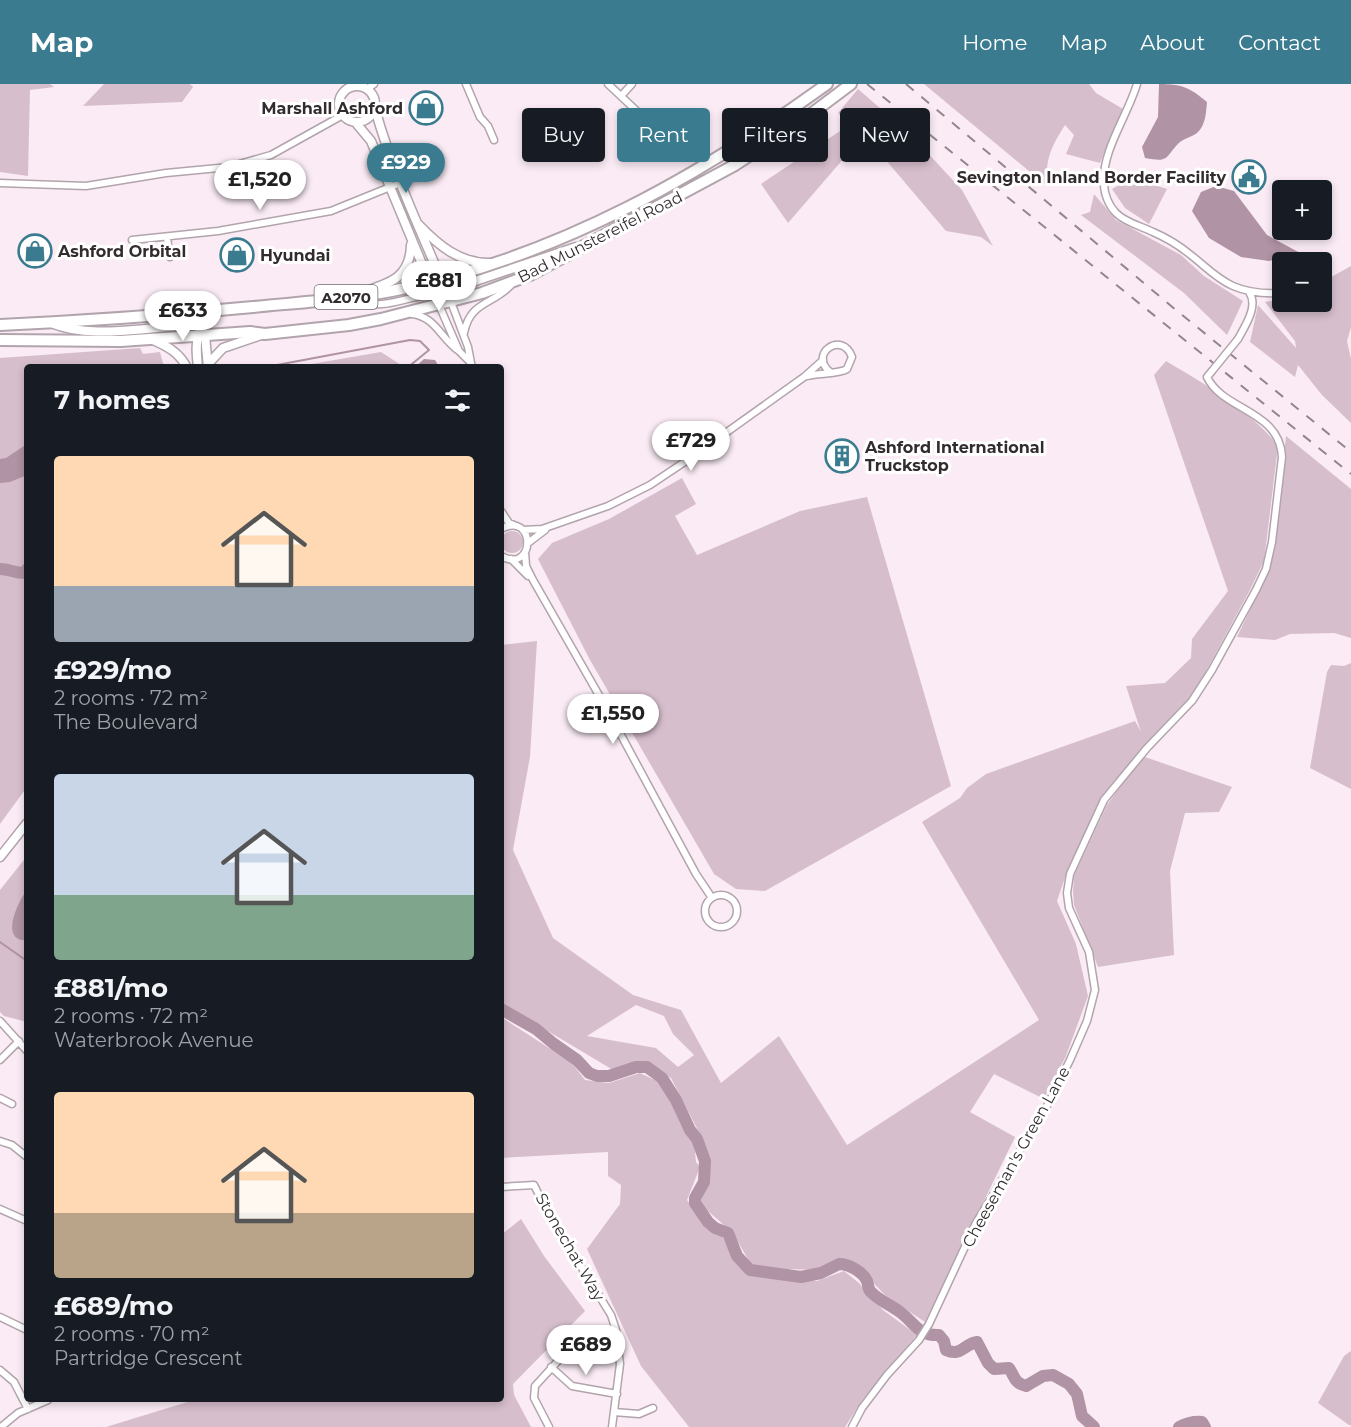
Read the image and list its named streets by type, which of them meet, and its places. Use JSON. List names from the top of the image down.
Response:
{
  "streets": {
    "highway": ["Bad Munstereifel Road", "A2070"],
    "street": ["Cheeseman's Green Lane", "Stonechat Way"]
  },
  "places": {
    "shop": ["Marshall Ashford", "Ashford Orbital", "Hyundai"],
    "public building": ["Sevington Inland Border Facility"],
    "building": ["Ashford International Truckstop"]
  },
  "page": {
    "header": "Map",
    "nav": [
      "Home",
      "Map",
      "About",
      "Contact"
    ],
    "chip": [
      "Buy",
      "Rent",
      "Filters",
      "New"
    ],
    "price": [
      "£929",
      "£1,520",
      "£881",
      "£633",
      "£729",
      "£1,550",
      "£689"
    ],
    "map_buttons": ["+", "−"],
    "heading": "7 homes",
    "list": [
      {
        "name": "£929/mo",
        "note": "2 rooms · 72 m² · The Boulevard"
      },
      {
        "name": "£881/mo",
        "note": "2 rooms · 72 m² · Waterbrook Avenue"
      },
      {
        "name": "£689/mo",
        "note": "2 rooms · 70 m² · Partridge Crescent"
      }
    ]
  }
}
